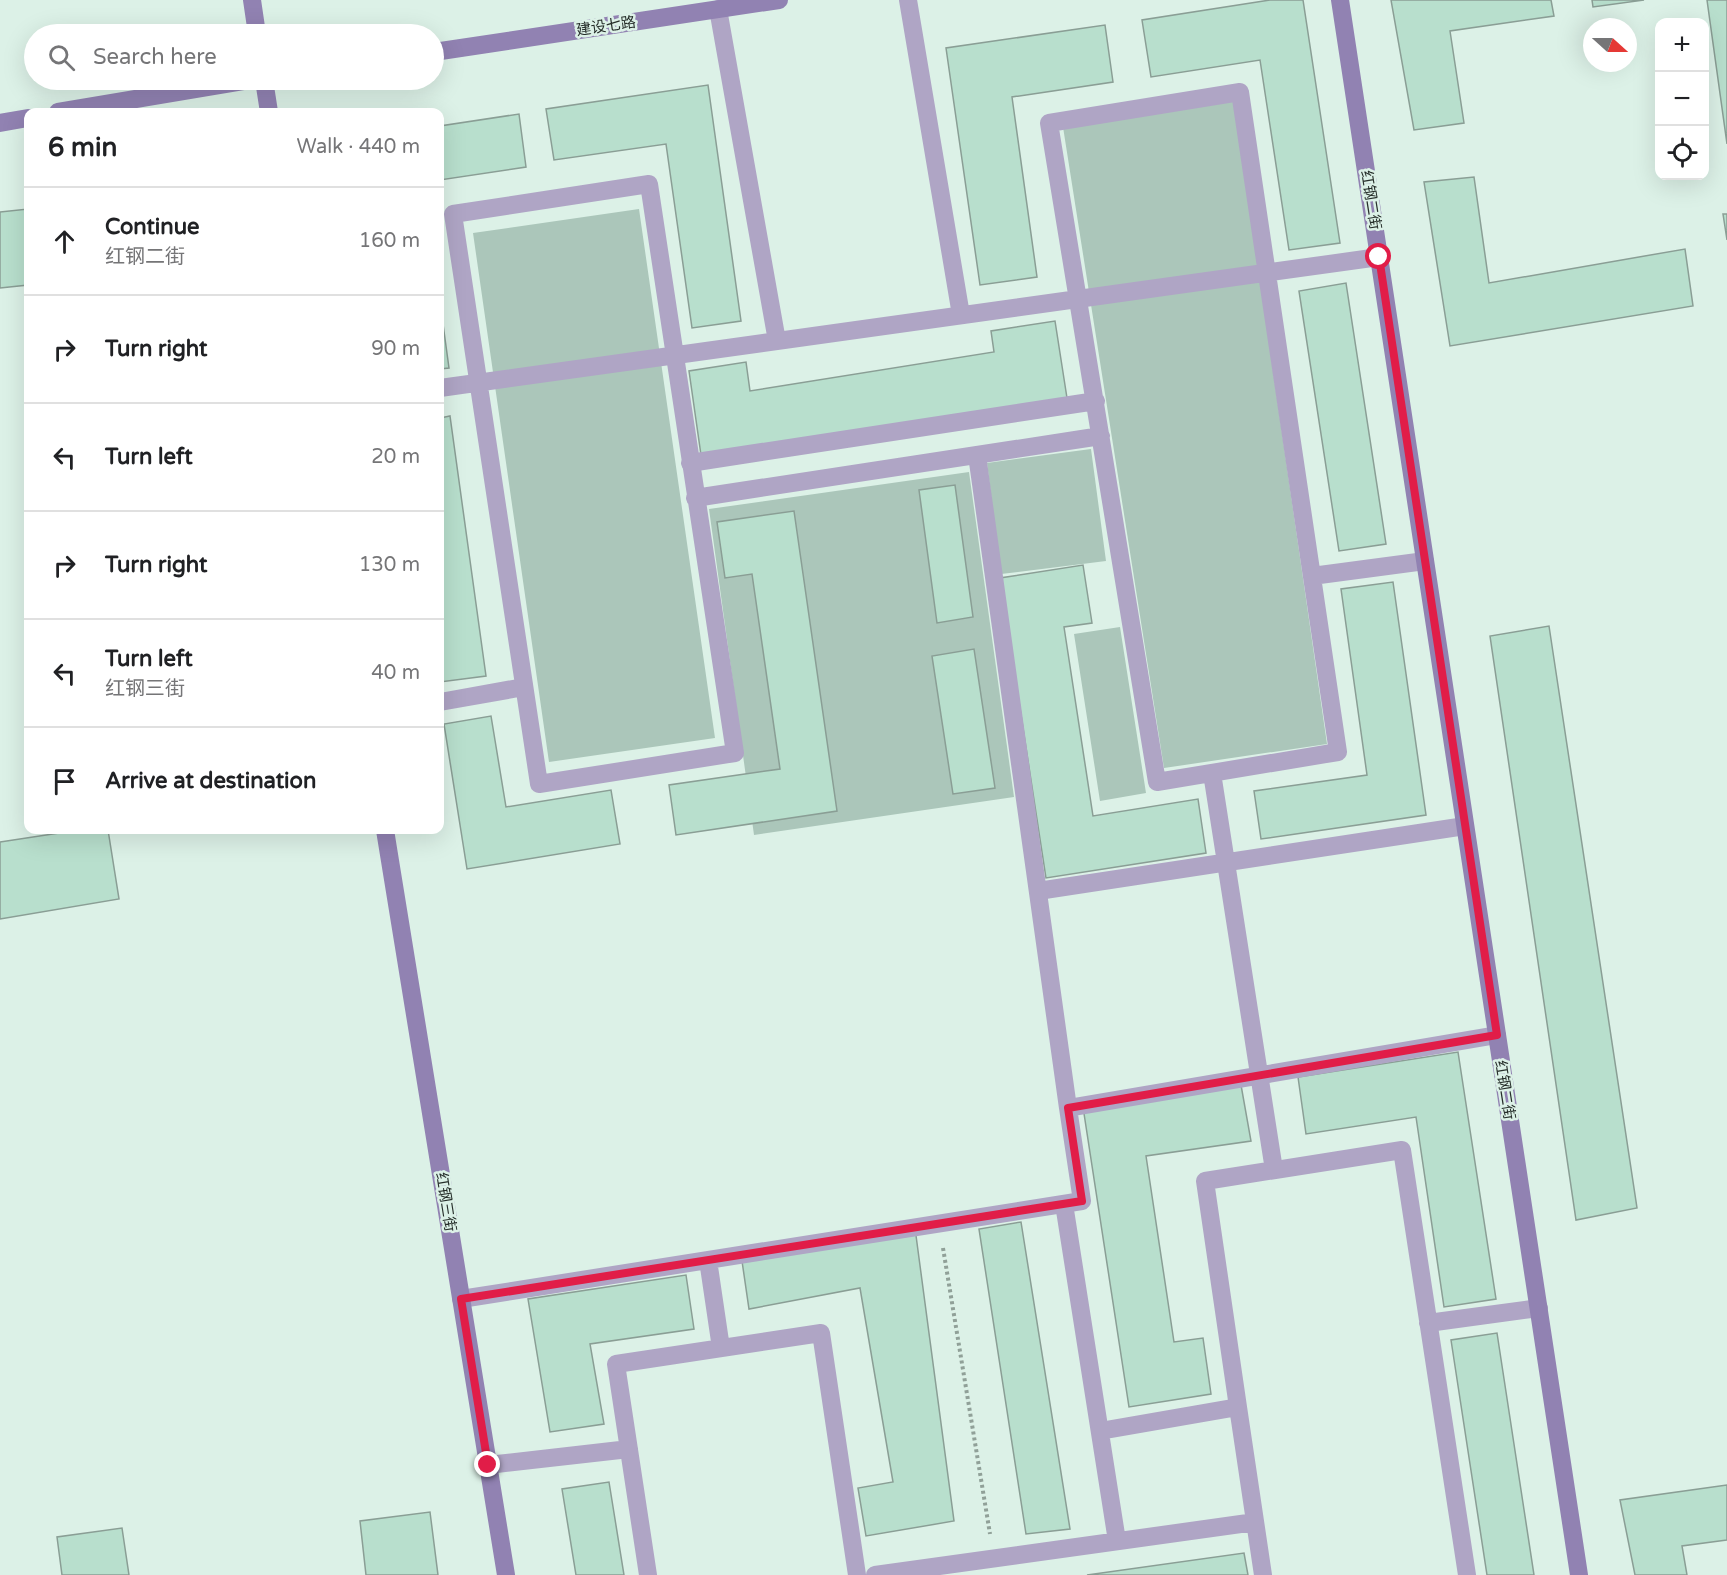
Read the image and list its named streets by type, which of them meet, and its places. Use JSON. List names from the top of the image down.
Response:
{
  "streets": {
    "street": ["建设七路", "红钢二街", "红钢三街"]
  },
  "north": "right",
  "page": {
    "map_buttons": ["+", "−"],
    "search": "Search here",
    "heading": ["6 min", "Walk · 440 m"],
    "list": [
      ["Continue", "红钢二街", "160 m"],
      ["Turn right", "90 m"],
      ["Turn left", "20 m"],
      ["Turn right", "130 m"],
      ["Turn left", "红钢三街", "40 m"],
      "Arrive at destination"
    ]
  }
}
